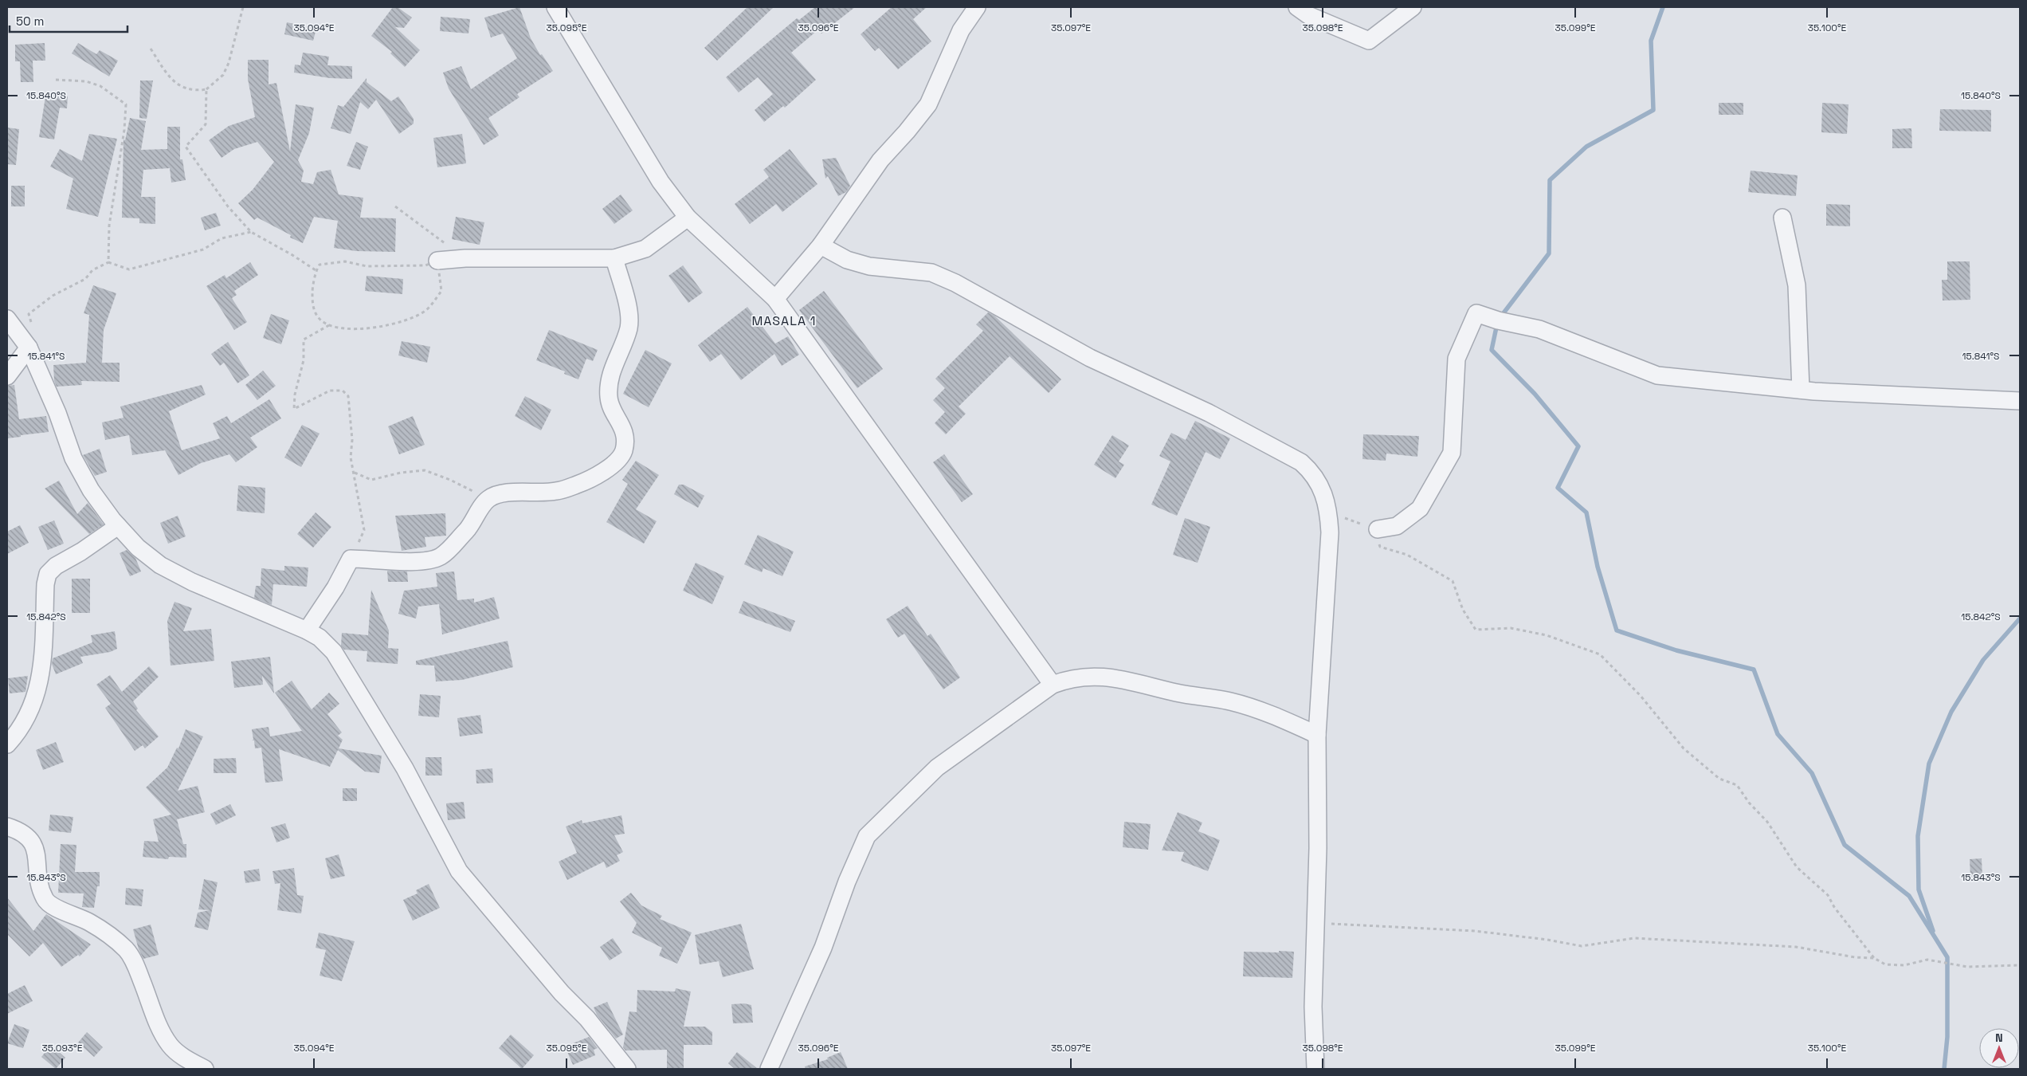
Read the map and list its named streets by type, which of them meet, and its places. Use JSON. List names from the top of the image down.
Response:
{
  "districts": ["MASALA 1"],
  "scale_bar": "50 m",
  "north": "top",
  "coordinates": [
    "35.094°E",
    "35.095°E",
    "35.096°E",
    "35.097°E",
    "35.098°E",
    "35.099°E",
    "35.100°E",
    "15.840°S",
    "15.841°S",
    "15.842°S",
    "15.843°S",
    "35.093°E"
  ]
}
